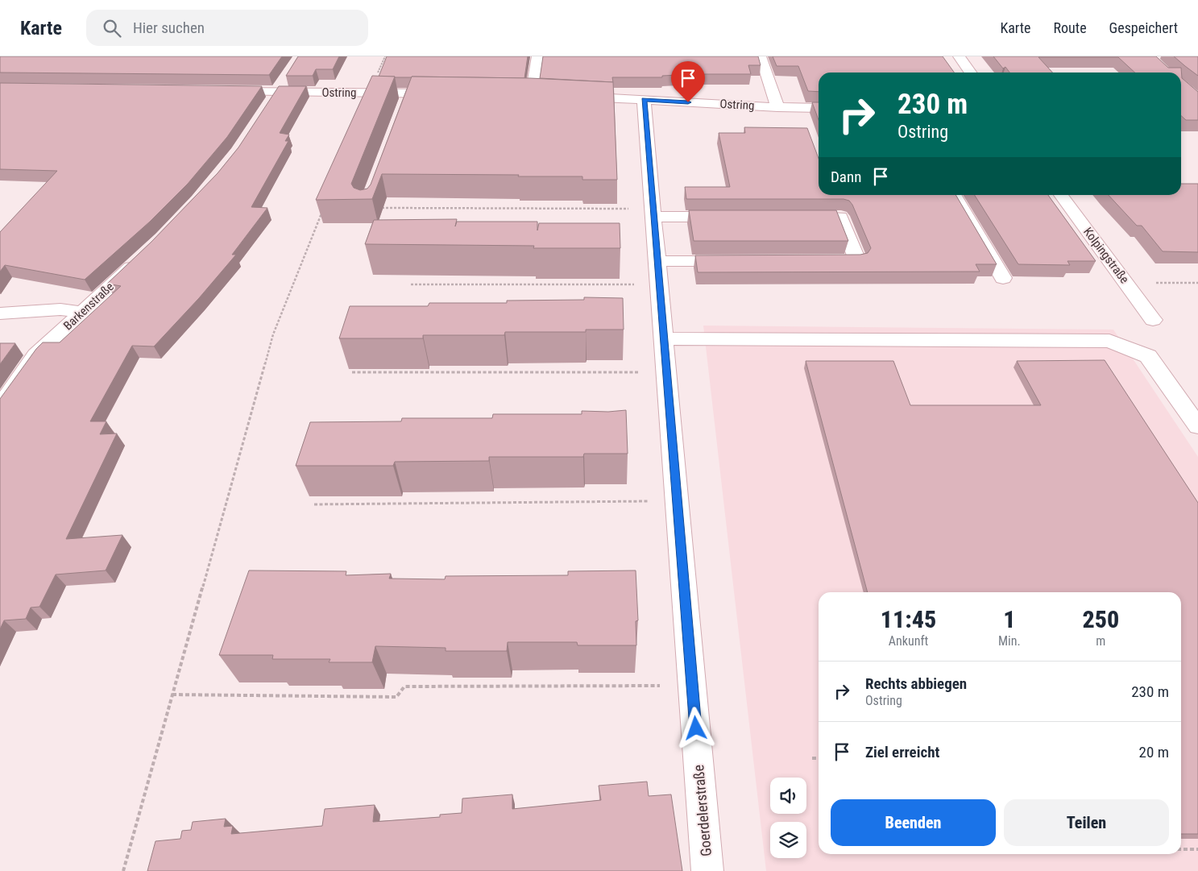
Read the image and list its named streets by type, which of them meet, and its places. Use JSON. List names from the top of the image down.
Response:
{
  "streets": {
    "street": [
      "Ostring",
      "Kolpingstraße",
      "Barkenstraße",
      "Goerdelerstraße"
    ]
  },
  "crossings": [
    ["Ostring", "Goerdelerstraße"]
  ],
  "page": {
    "header": "Karte",
    "search": "Hier suchen",
    "nav": ["Karte", "Route", "Gespeichert"],
    "turn": ["230 m", "Ostring"],
    "then": "Dann",
    "eta": [
      "11:45",
      "Ankunft",
      "1",
      "Min.",
      "250",
      "m"
    ],
    "list": [
      {
        "name": "Rechts abbiegen",
        "note": "Ostring",
        "value": "230 m"
      },
      {
        "name": "Ziel erreicht",
        "value": "20 m"
      }
    ],
    "buttons": ["Beenden", "Teilen"]
  }
}
